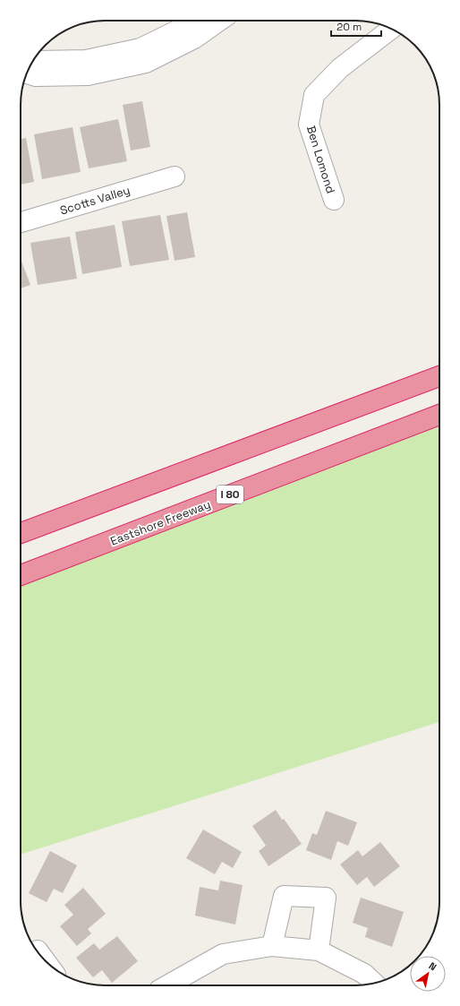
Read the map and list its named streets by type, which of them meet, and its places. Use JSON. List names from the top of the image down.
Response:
{
  "streets": {
    "highway": ["I 80", "Eastshore Freeway"],
    "street": ["Ben Lomond", "Scotts Valley"]
  },
  "scale_bar": "20 m",
  "north": "top right"
}
